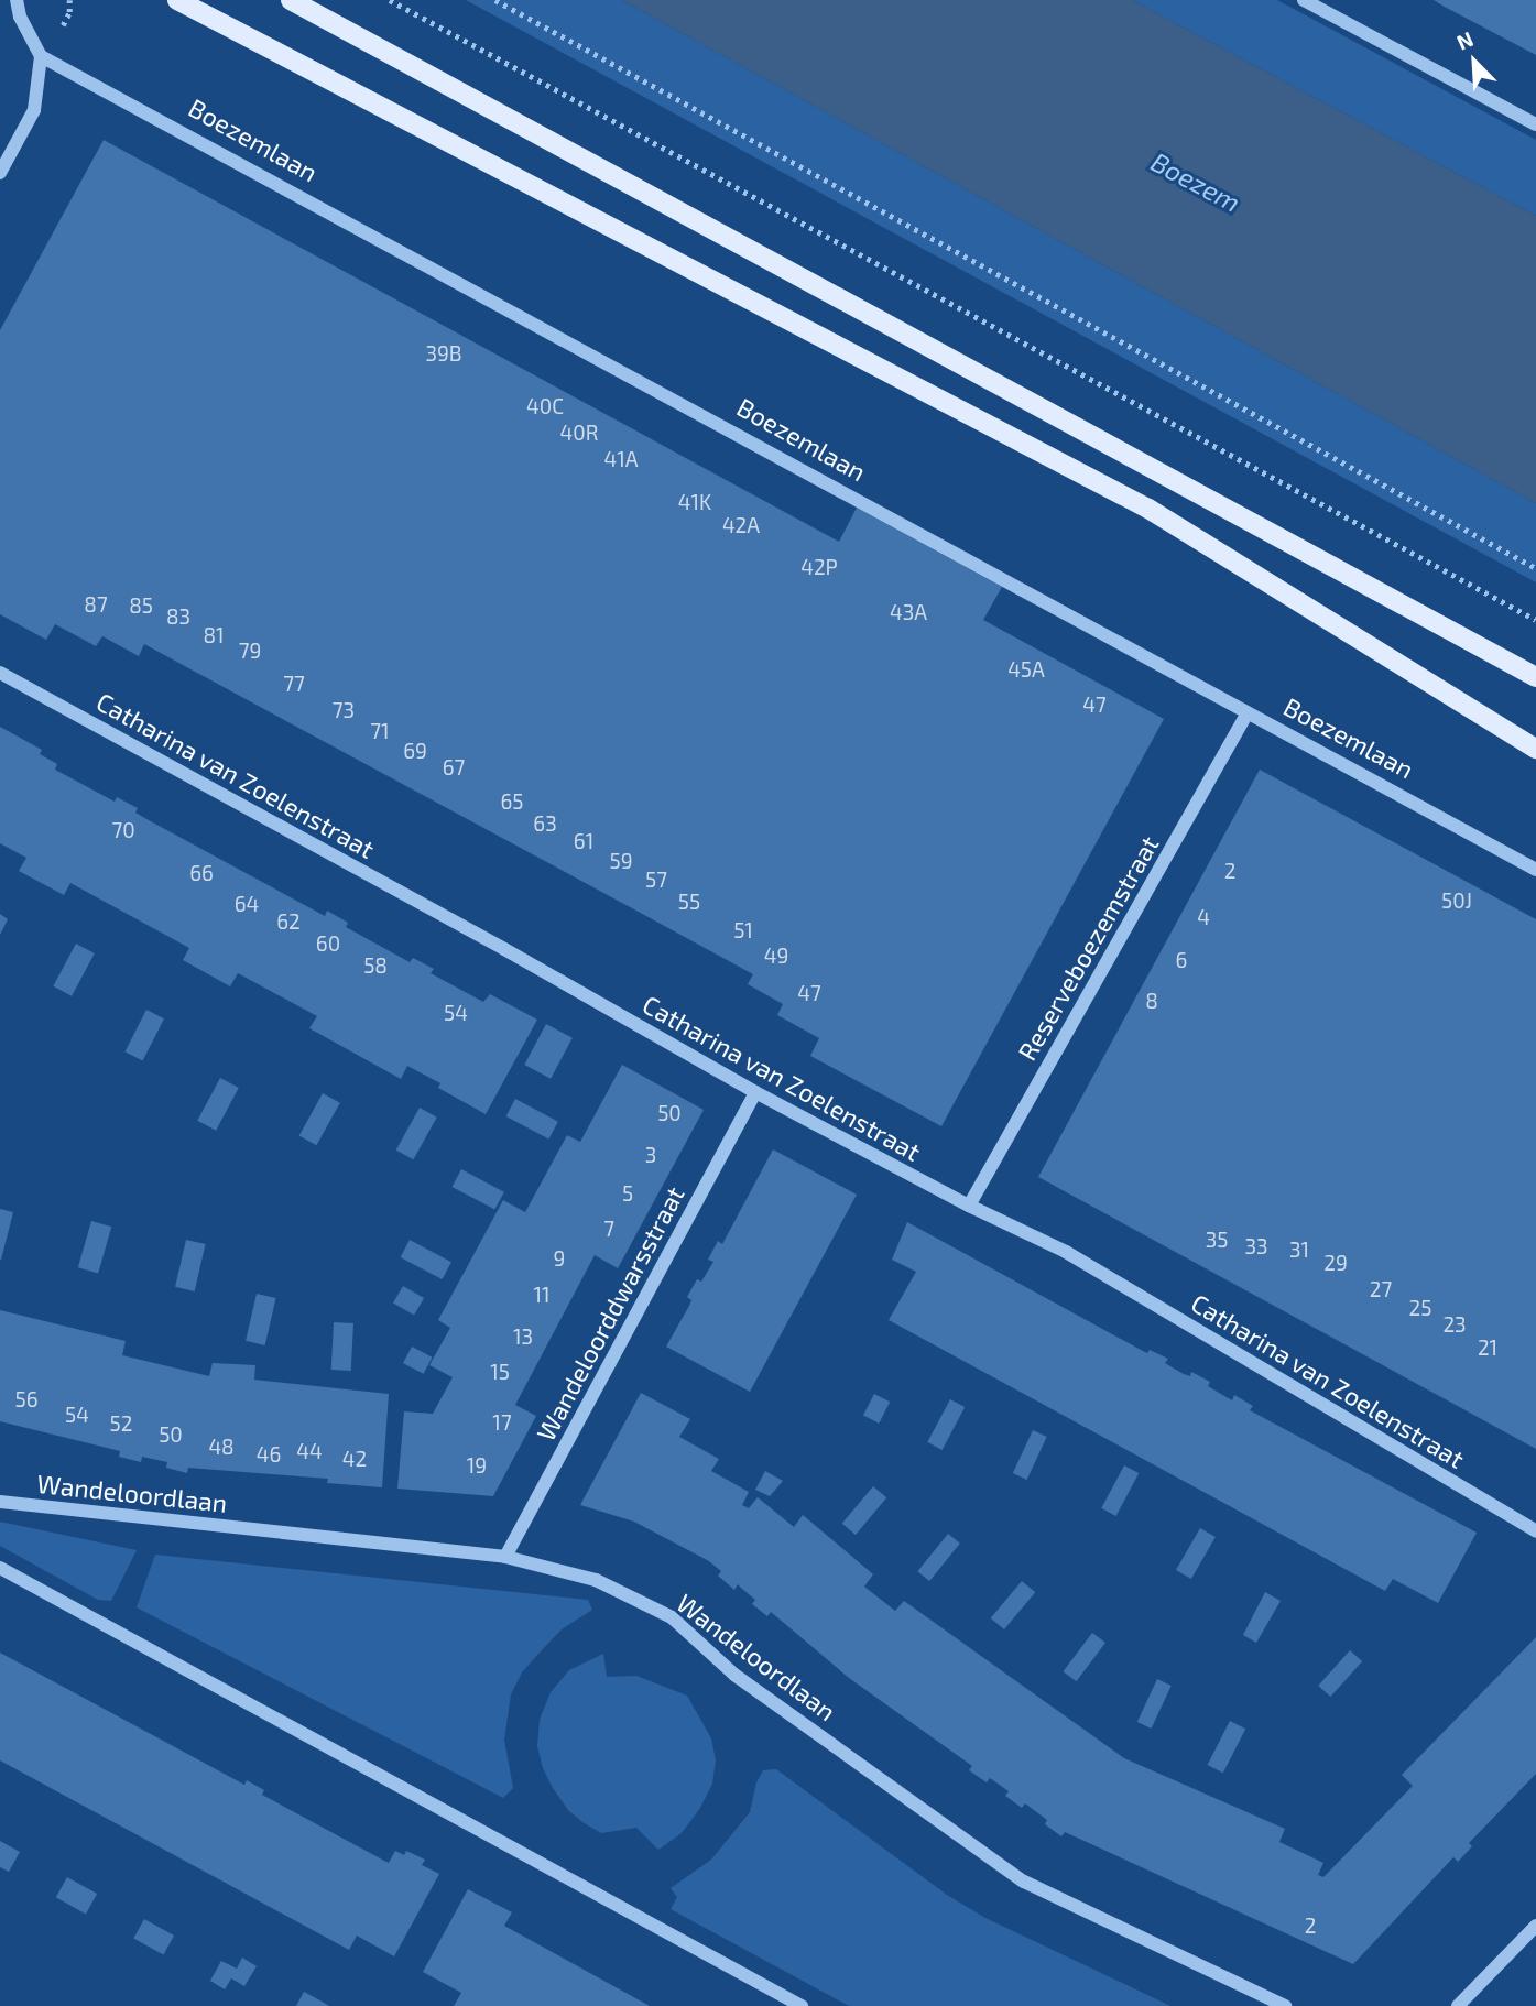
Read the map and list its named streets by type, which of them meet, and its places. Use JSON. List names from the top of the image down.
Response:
{
  "streets": {
    "street": [
      "Boezemlaan",
      "Catharina van Zoelenstraat",
      "Reserveboezemstraat",
      "Wandeloorddwarsstraat",
      "Wandeloordlaan"
    ]
  },
  "crossings": [
    ["Boezemlaan", "Reserveboezemstraat"],
    ["Catharina van Zoelenstraat", "Reserveboezemstraat"],
    ["Catharina van Zoelenstraat", "Wandeloorddwarsstraat"],
    ["Wandeloorddwarsstraat", "Wandeloordlaan"]
  ],
  "water": ["Boezem"],
  "house_numbers": [
    "39B",
    "40C",
    "40R",
    "41A",
    "41K",
    "42A",
    "42P",
    "87",
    "85",
    "43A",
    "83",
    "81",
    "79",
    "45A",
    "77",
    "47",
    "73",
    "71",
    "69",
    "67",
    "65",
    "63",
    "70",
    "61",
    "59",
    "2",
    "66",
    "57",
    "50J",
    "55",
    "64",
    "4",
    "62",
    "51",
    "60",
    "49",
    "6",
    "58",
    "47",
    "8",
    "54",
    "50",
    "3",
    "5",
    "7",
    "35",
    "33",
    "31",
    "9",
    "29",
    "27",
    "11",
    "25",
    "23",
    "13",
    "21",
    "15",
    "56",
    "54",
    "17",
    "52",
    "50",
    "48",
    "44",
    "46",
    "42",
    "19",
    "2"
  ],
  "north": "top left"
}
